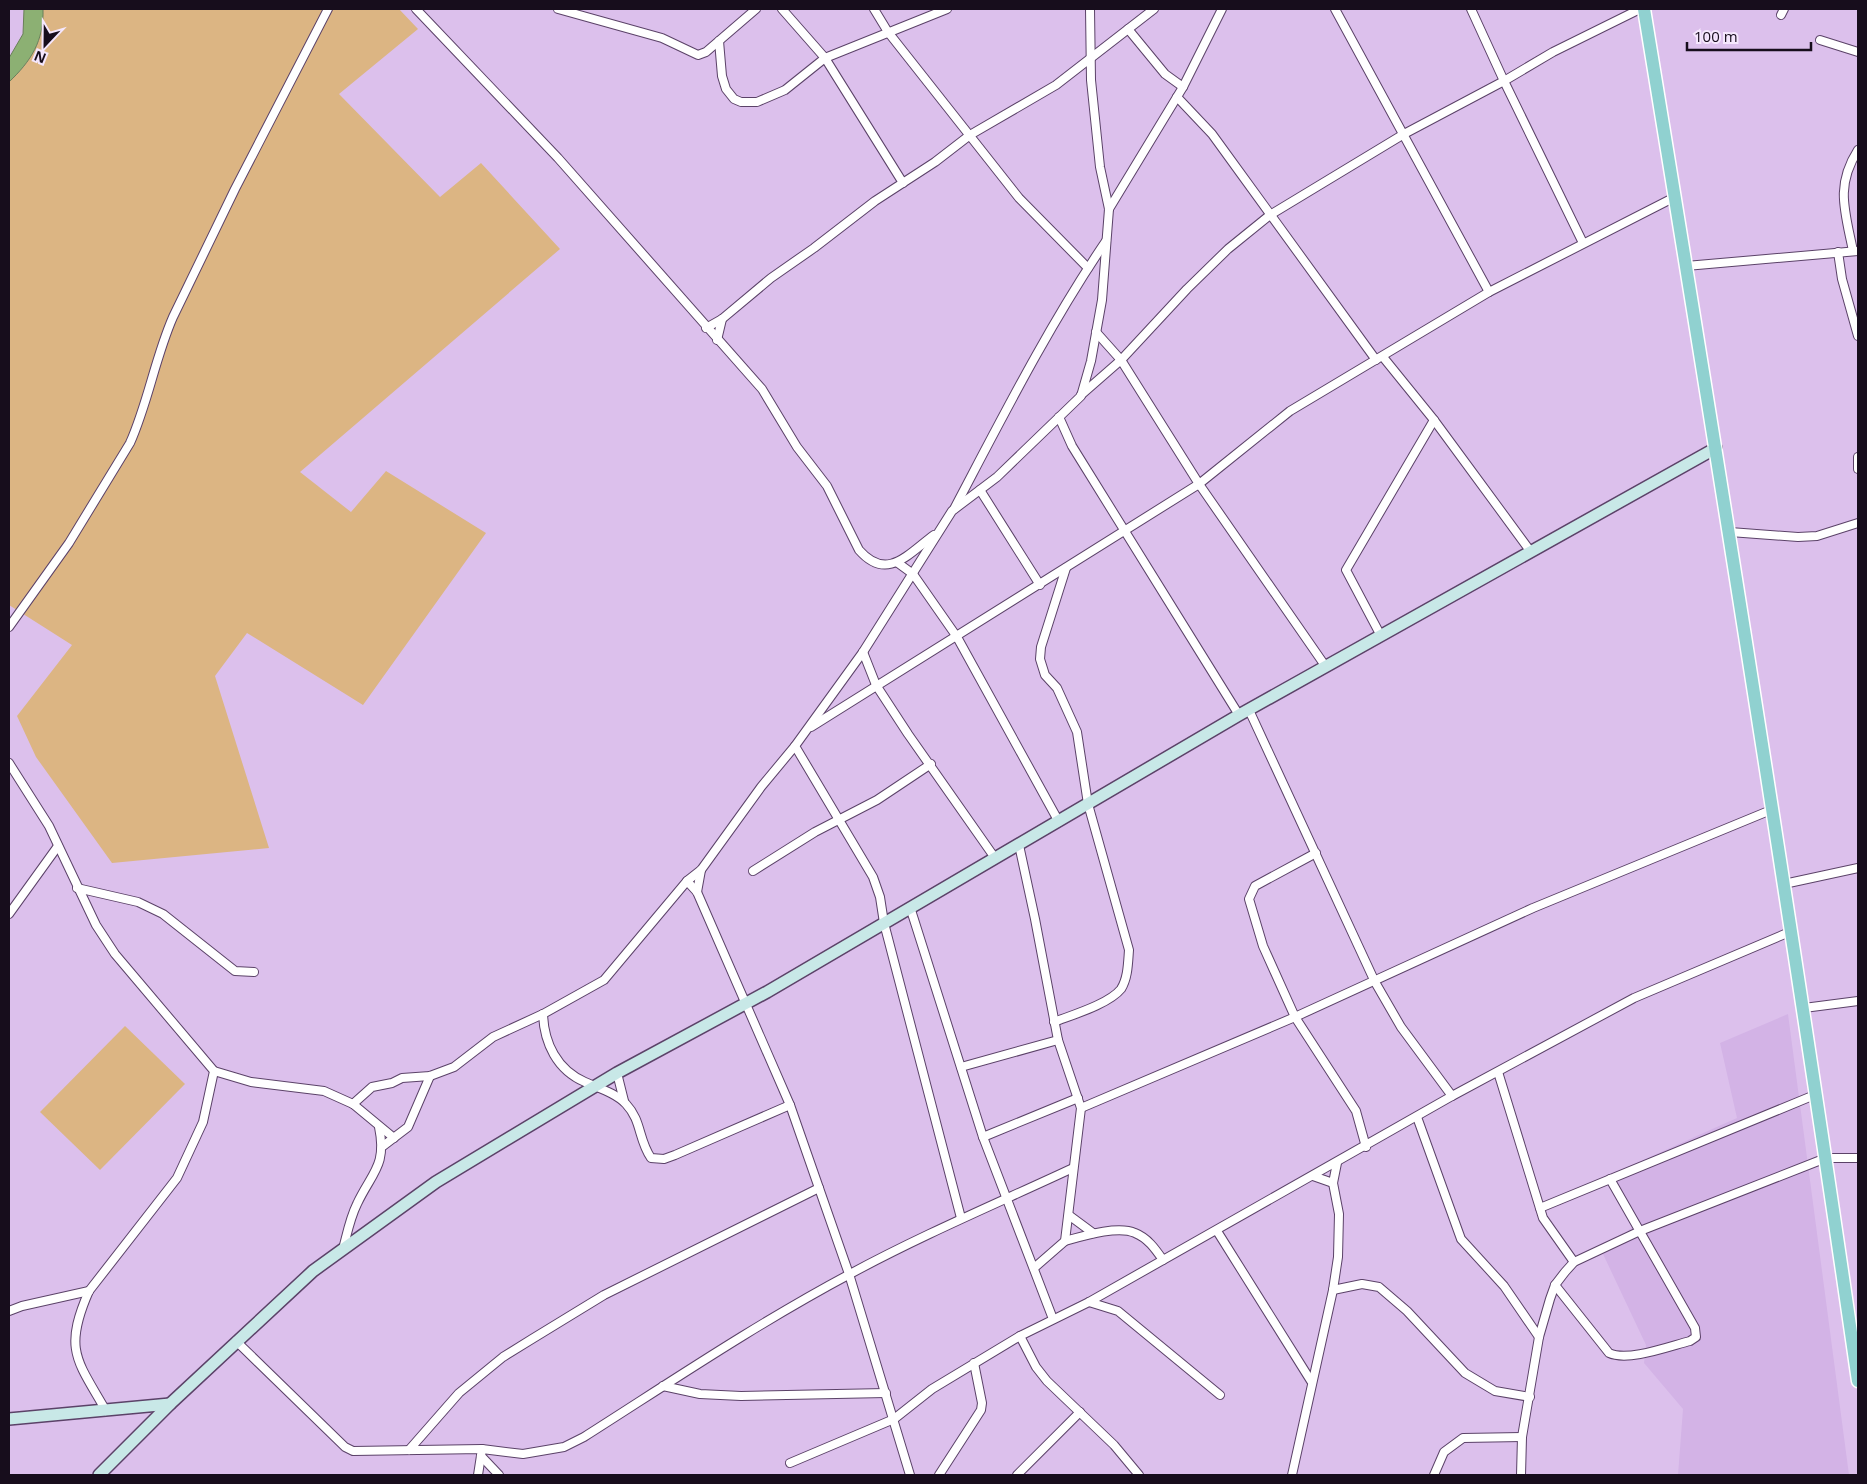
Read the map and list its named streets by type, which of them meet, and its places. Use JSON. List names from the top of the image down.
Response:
{
  "scale_bar": "100 m",
  "north": "bottom"
}
